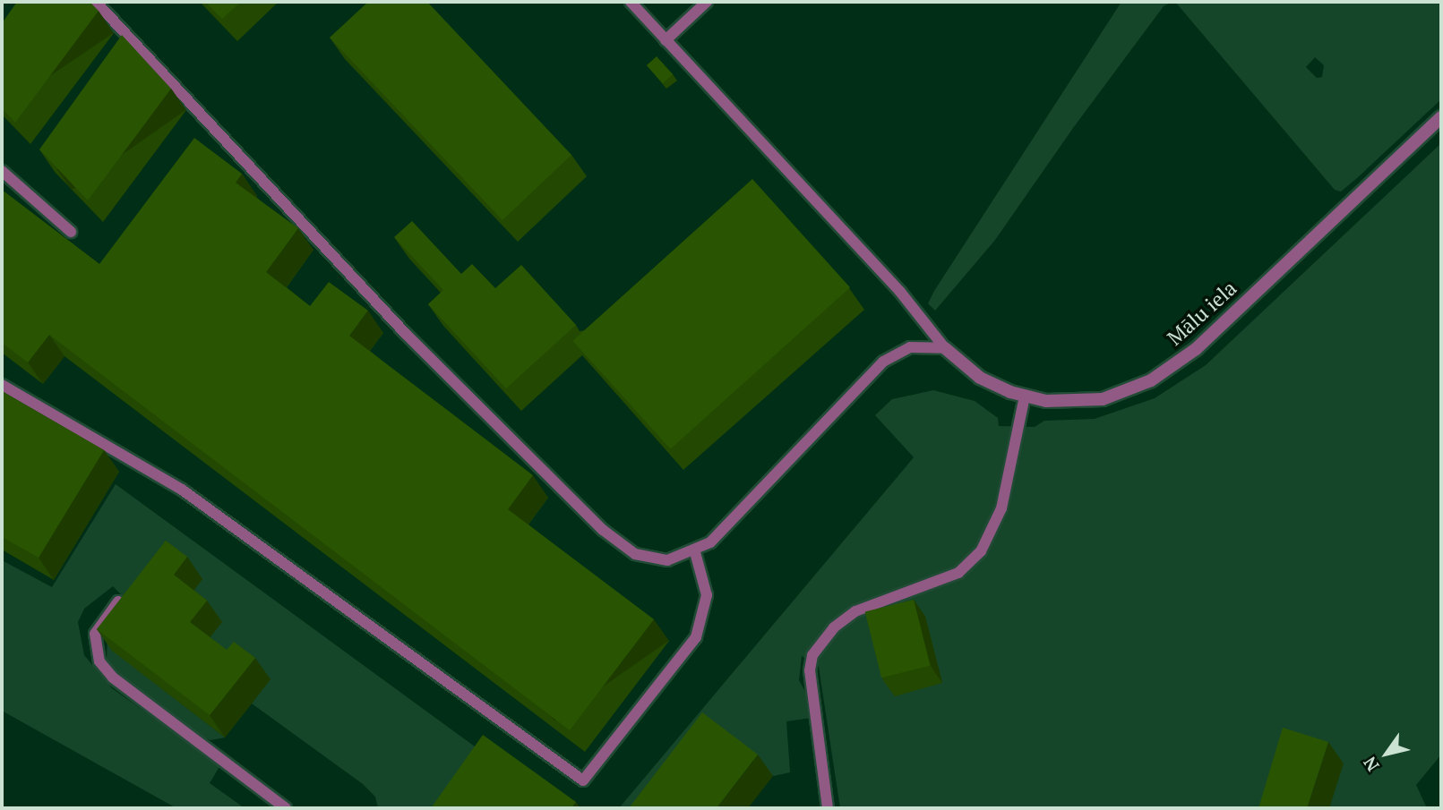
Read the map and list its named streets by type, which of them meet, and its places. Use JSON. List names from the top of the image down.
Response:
{
  "streets": {
    "street": ["Mālu iela"]
  },
  "north": "bottom left"
}
